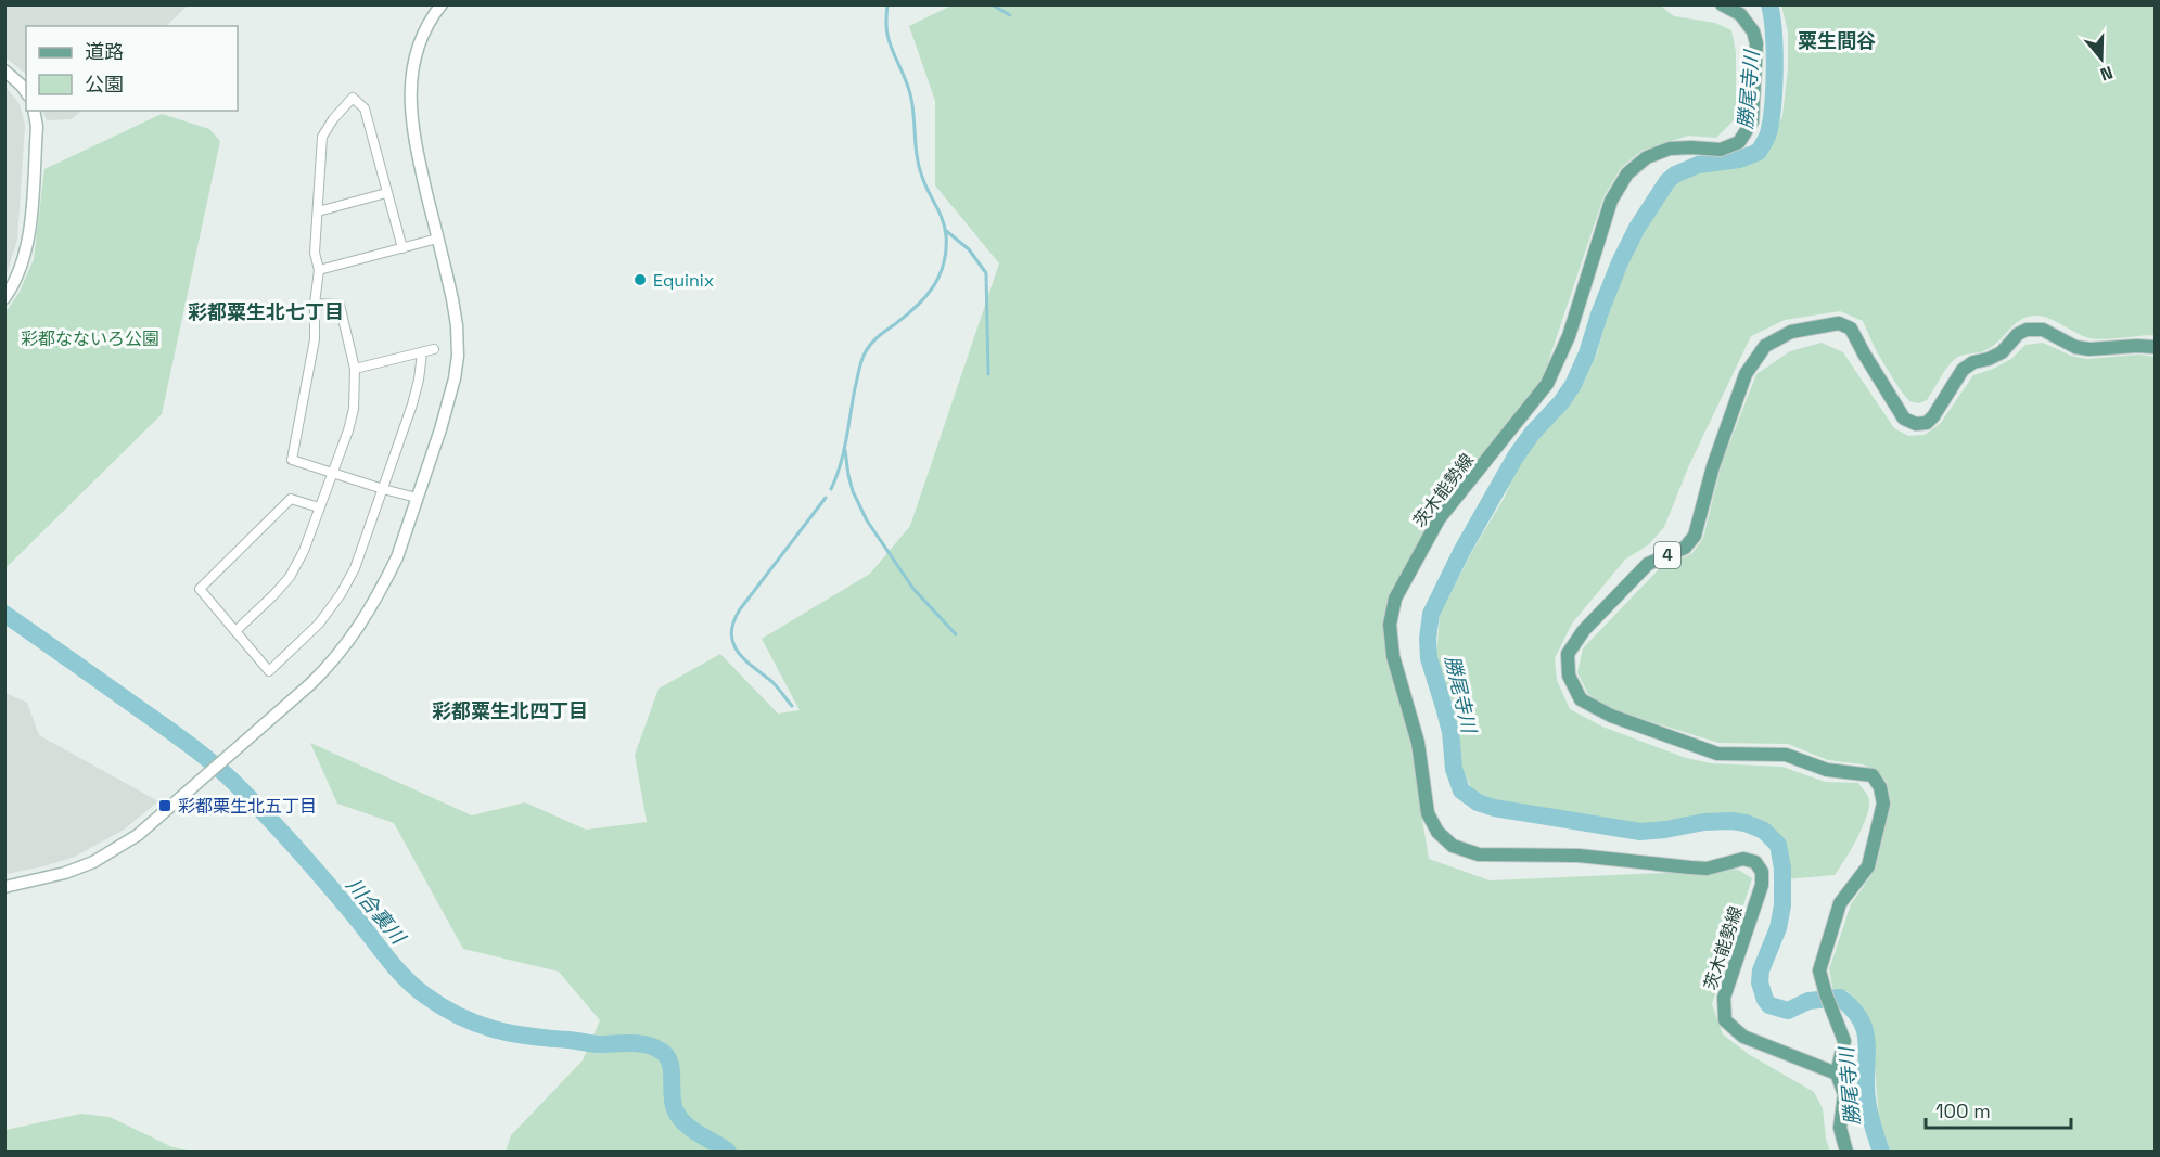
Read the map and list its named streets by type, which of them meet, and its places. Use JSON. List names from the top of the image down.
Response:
{
  "streets": {
    "main road": ["茨木能勢線", "4"]
  },
  "crossings": [
    ["茨木能勢線", "4"]
  ],
  "districts": ["粟生間谷", "彩都粟生北七丁目", "彩都粟生北四丁目"],
  "water": ["勝尾寺川", "川合裏川"],
  "parks": ["彩都なないろ公園"],
  "places": {
    "other": ["Equinix"],
    "transit": ["彩都栗生北五丁目"]
  },
  "legend": ["道路", "公園"],
  "scale_bar": "100 m",
  "north": "bottom"
}
